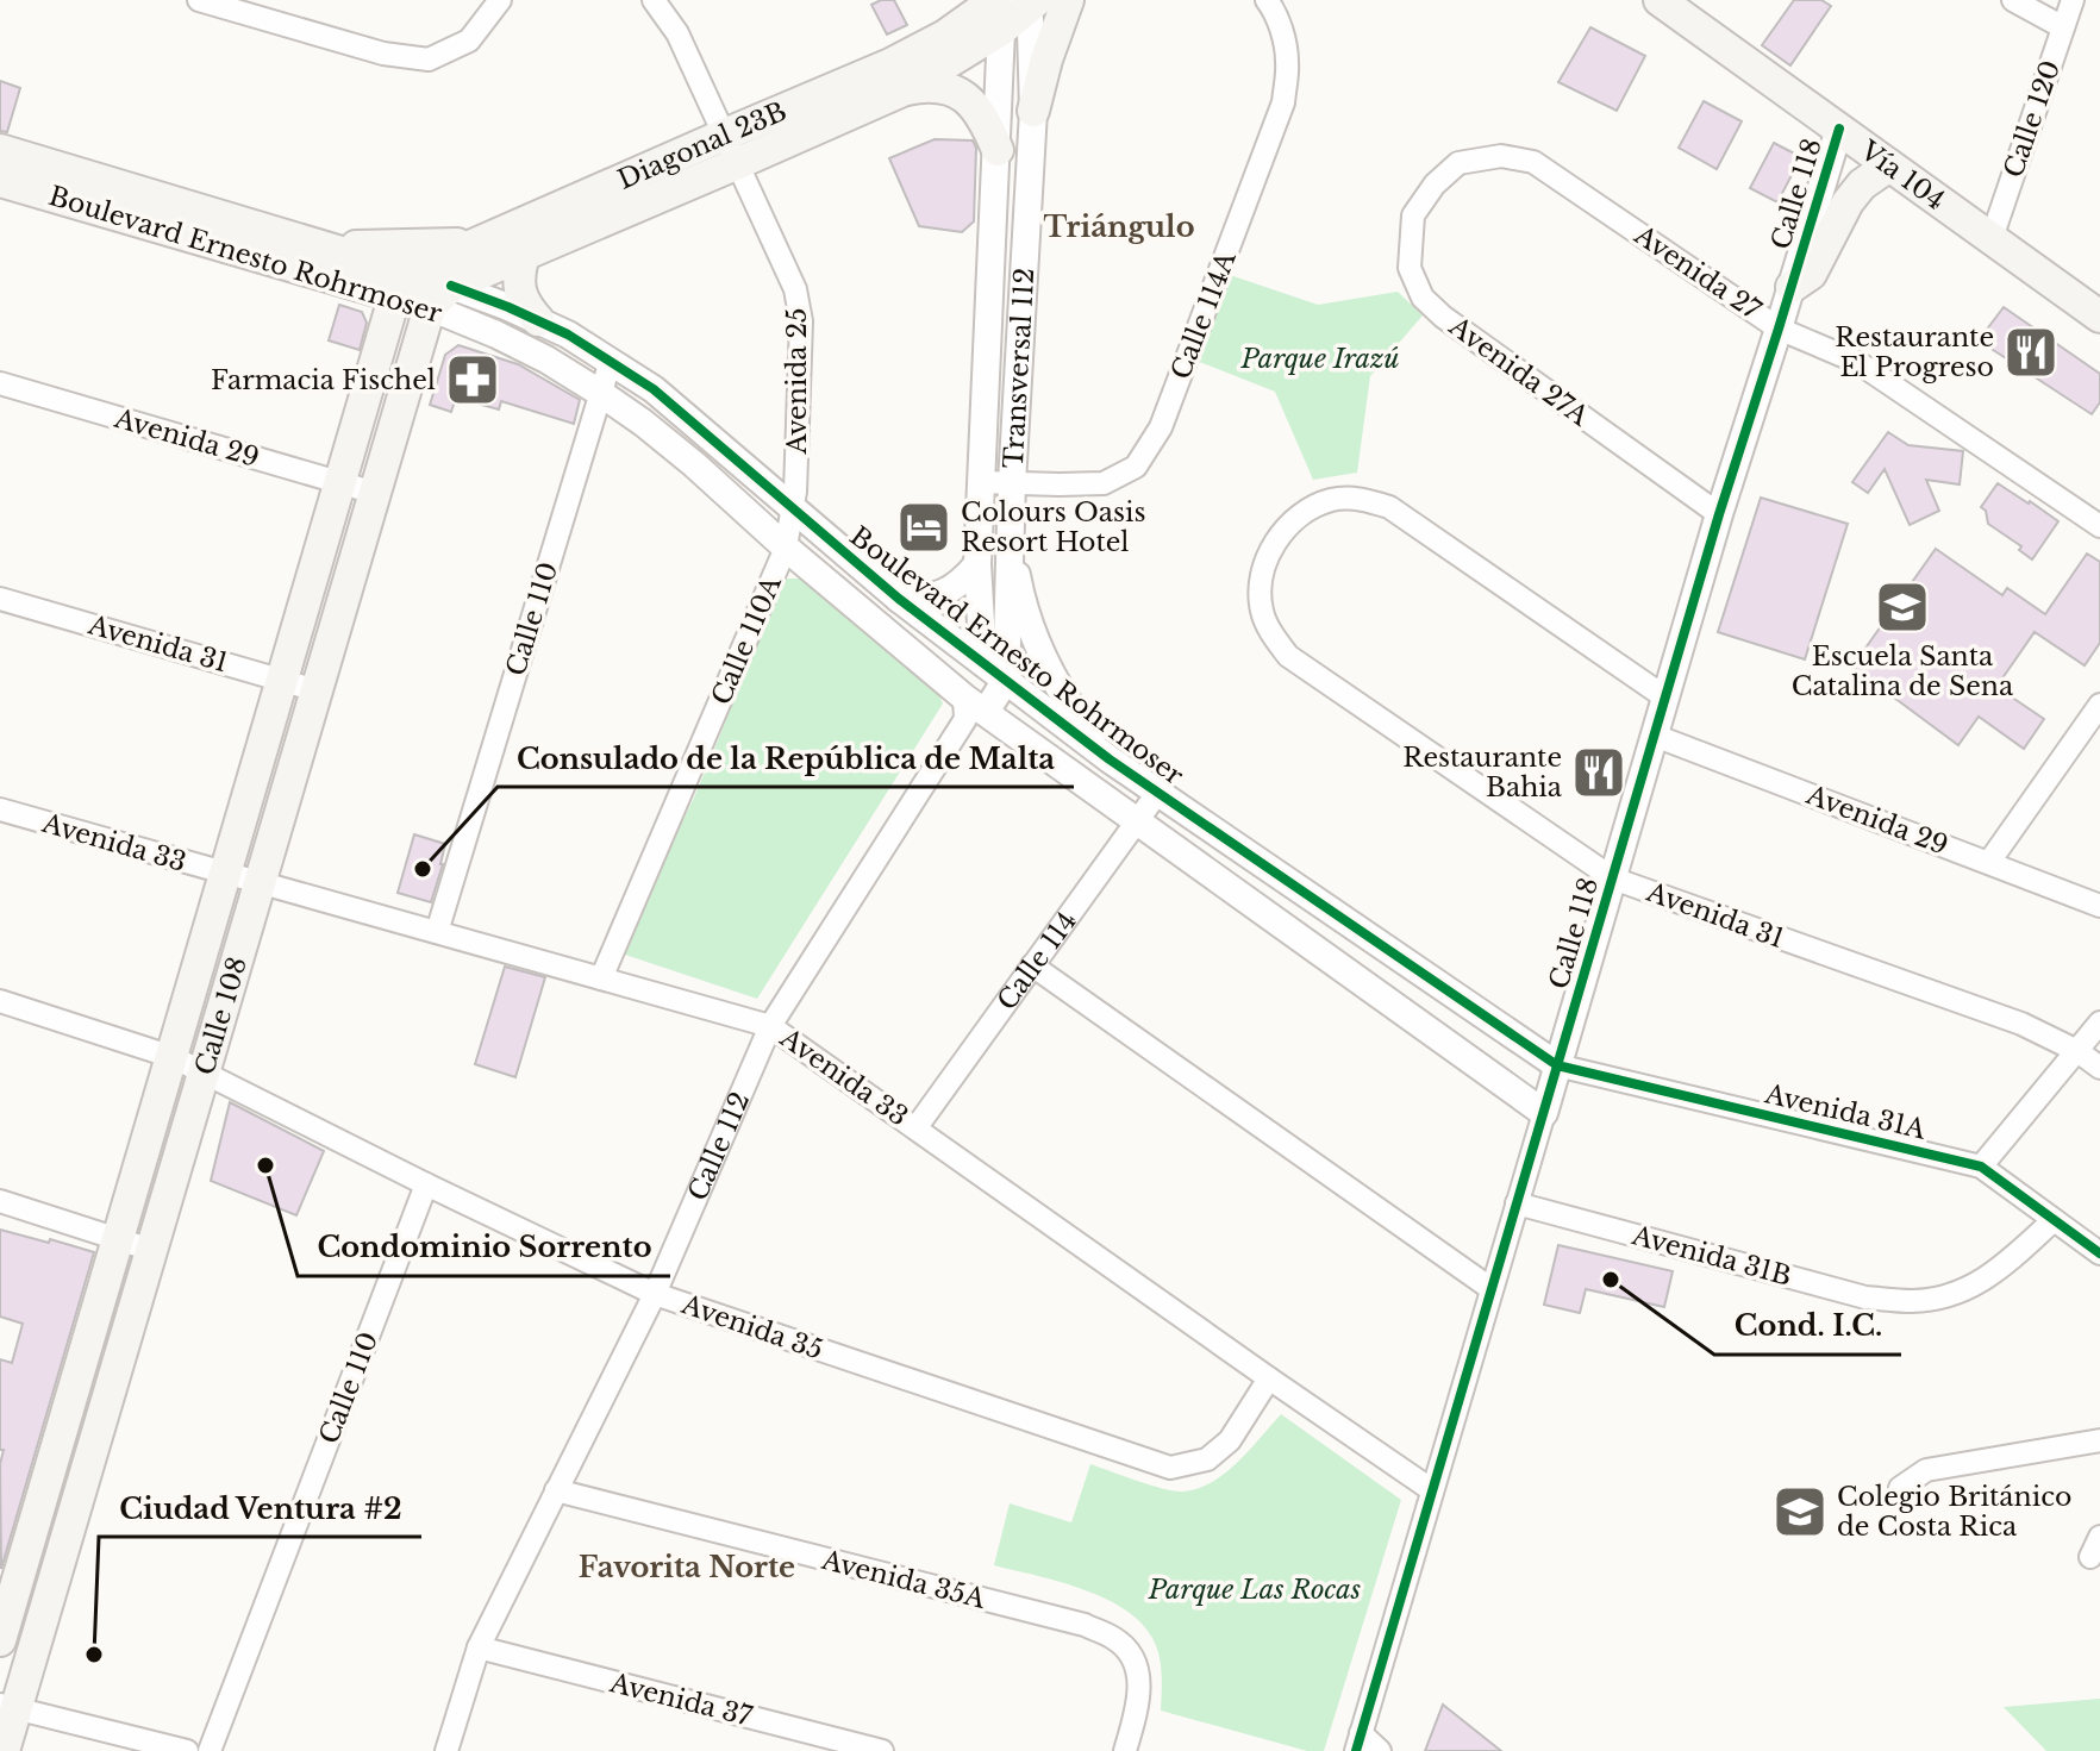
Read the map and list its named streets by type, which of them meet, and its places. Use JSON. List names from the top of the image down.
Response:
{
  "streets": {
    "main road": [
      "Diagonal 23B",
      "Vía 104",
      "Boulevard Ernesto Rohrmoser",
      "Calle 108"
    ],
    "street": [
      "Calle 120",
      "Calle 118",
      "Avenida 27",
      "Calle 114A",
      "Transversal 112",
      "Avenida 27A",
      "Avenida 25",
      "Avenida 29",
      "Calle 110",
      "Calle 110A",
      "Avenida 31",
      "Avenida 33",
      "Calle 114",
      "Avenida 31A",
      "Calle 112",
      "Avenida 31B",
      "Avenida 35",
      "Avenida 35A",
      "Avenida 37"
    ]
  },
  "crossings": [
    ["Calle 120", "Vía 104"],
    ["Diagonal 23B", "Boulevard Ernesto Rohrmoser"],
    ["Diagonal 23B", "Transversal 112"],
    ["Diagonal 23B", "Avenida 25"],
    ["Diagonal 23B", "Calle 108"],
    ["Vía 104", "Calle 118"],
    ["Calle 118", "Boulevard Ernesto Rohrmoser"],
    ["Calle 118", "Avenida 27"],
    ["Calle 118", "Avenida 27A"],
    ["Calle 118", "Avenida 29"],
    ["Calle 118", "Avenida 31"],
    ["Calle 118", "Avenida 33"],
    ["Calle 118", "Avenida 31A"],
    ["Calle 118", "Avenida 31B"],
    ["Boulevard Ernesto Rohrmoser", "Transversal 112"],
    ["Boulevard Ernesto Rohrmoser", "Avenida 25"],
    ["Boulevard Ernesto Rohrmoser", "Calle 110"],
    ["Boulevard Ernesto Rohrmoser", "Calle 110A"],
    ["Boulevard Ernesto Rohrmoser", "Calle 114"],
    ["Boulevard Ernesto Rohrmoser", "Calle 108"],
    ["Boulevard Ernesto Rohrmoser", "Avenida 31A"],
    ["Boulevard Ernesto Rohrmoser", "Calle 112"],
    ["Avenida 27", "Avenida 27A"],
    ["Calle 114A", "Transversal 112"],
    ["Transversal 112", "Calle 112"],
    ["Avenida 25", "Calle 110A"],
    ["Avenida 29", "Calle 108"],
    ["Calle 110", "Avenida 33"],
    ["Calle 110", "Avenida 35"],
    ["Calle 110A", "Avenida 33"],
    ["Avenida 31", "Calle 108"],
    ["Avenida 33", "Calle 114"],
    ["Avenida 33", "Calle 108"],
    ["Avenida 33", "Calle 112"],
    ["Avenida 33", "Avenida 35"],
    ["Calle 108", "Avenida 35"],
    ["Avenida 31A", "Avenida 31B"],
    ["Calle 112", "Avenida 35"],
    ["Calle 112", "Avenida 35A"],
    ["Calle 112", "Avenida 37"]
  ],
  "districts": ["Triángulo", "Favorita Norte"],
  "parks": ["Parque Irazú", "Parque Las Rocas"],
  "places": {
    "restaurant": ["Restaurante El Progreso", "Restaurante Bahia"],
    "pharmacy": ["Farmacia Fischel"],
    "hotel": ["Colours Oasis Resort Hotel"],
    "school or university": ["Escuela Santa Catalina de Sena", "Colegio Británico de Costa Rica"],
    "other": [
      "Consulado de la República de Malta",
      "Condominio Sorrento",
      "Cond. I.C.",
      "Ciudad Ventura #2"
    ]
  }
}
